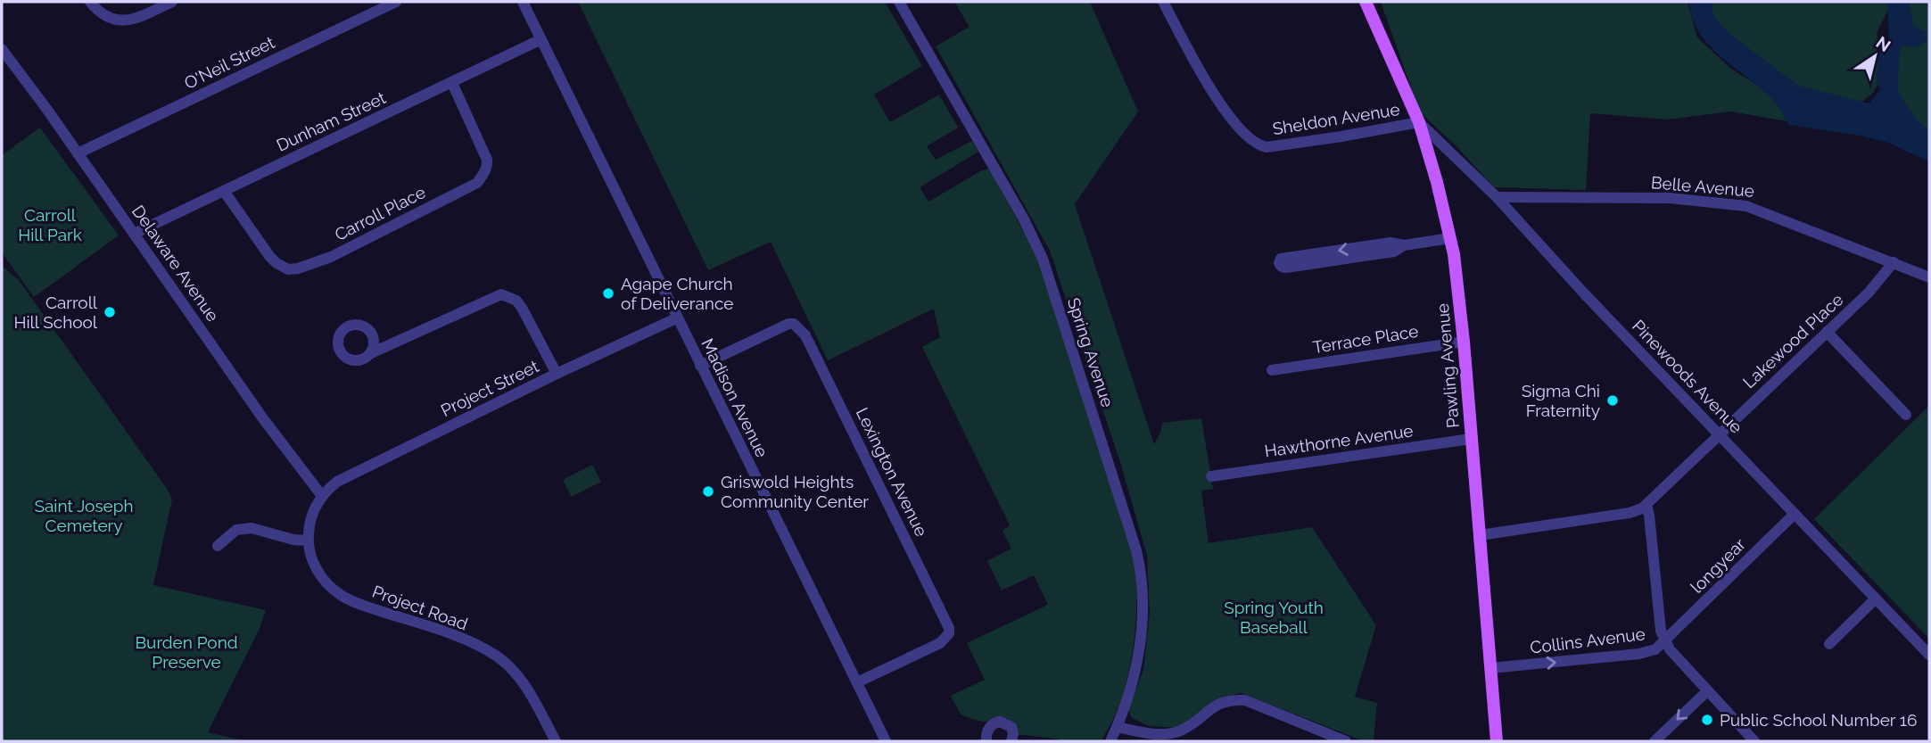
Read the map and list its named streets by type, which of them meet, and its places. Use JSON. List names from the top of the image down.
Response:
{
  "streets": {
    "main road": ["Pawling Avenue"],
    "street": [
      "O'Neil Street",
      "Sheldon Avenue",
      "Dunham Street",
      "Belle Avenue",
      "Carroll Place",
      "Delaware Avenue",
      "Terrace Place",
      "Lakewood Place",
      "Spring Avenue",
      "Pinewoods Avenue",
      "Project Street",
      "Madison Avenue",
      "Hawthorne Avenue",
      "Lexington Avenue",
      "longyear",
      "Project Road",
      "Collins Avenue"
    ]
  },
  "crossings": [
    ["O'Neil Street", "Delaware Avenue"],
    ["Sheldon Avenue", "Pawling Avenue"],
    ["Sheldon Avenue", "Pinewoods Avenue"],
    ["Dunham Street", "Carroll Place"],
    ["Dunham Street", "Delaware Avenue"],
    ["Dunham Street", "Madison Avenue"],
    ["Belle Avenue", "Lakewood Place"],
    ["Belle Avenue", "Pinewoods Avenue"],
    ["Delaware Avenue", "Project Street"],
    ["Delaware Avenue", "Project Road"],
    ["Terrace Place", "Pawling Avenue"],
    ["Lakewood Place", "Pawling Avenue"],
    ["Lakewood Place", "Pinewoods Avenue"],
    ["Pawling Avenue", "Pinewoods Avenue"],
    ["Pawling Avenue", "Hawthorne Avenue"],
    ["Pawling Avenue", "Collins Avenue"],
    ["Pinewoods Avenue", "longyear"],
    ["Project Street", "Madison Avenue"],
    ["Project Street", "Project Road"],
    ["Madison Avenue", "Lexington Avenue"],
    ["longyear", "Collins Avenue"]
  ],
  "one_way": ["Collins Avenue"],
  "parks": [
    "Carroll Hill Park",
    "Saint Joseph Cemetery",
    "Spring Youth Baseball",
    "Burden Pond Preserve"
  ],
  "places": [
    "Agape Church of Deliverance",
    "Carroll Hill School",
    "Sigma Chi Fraternity",
    "Griswold Heights Community Center",
    "Public School Number 16"
  ],
  "north": "top right"
}
